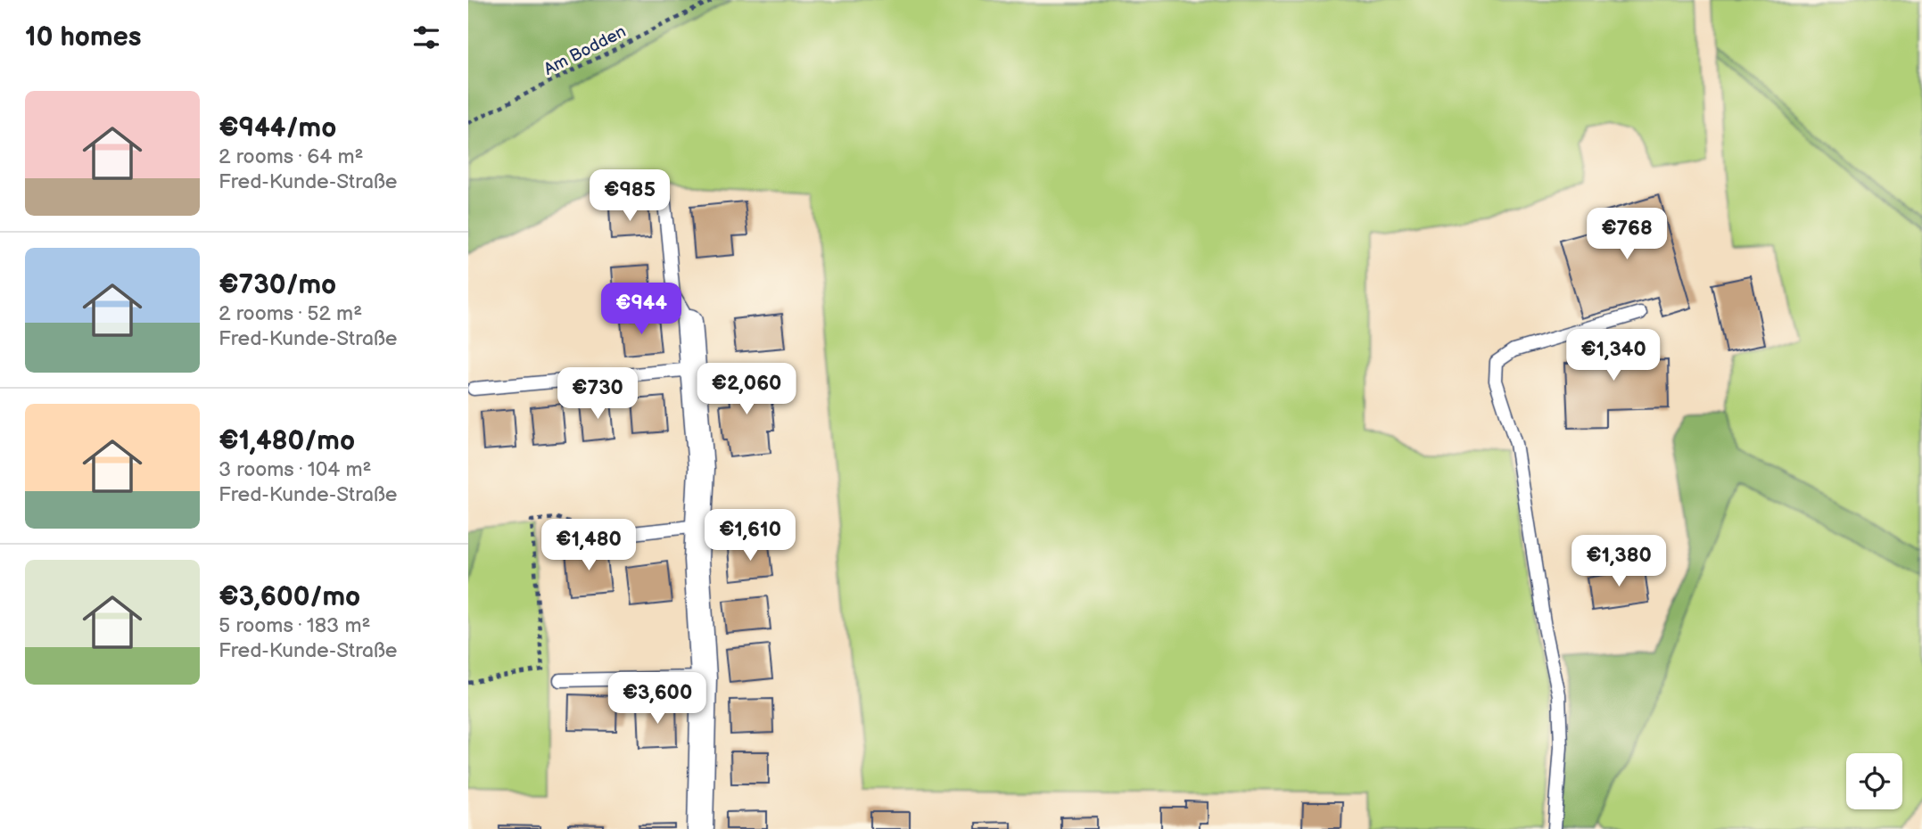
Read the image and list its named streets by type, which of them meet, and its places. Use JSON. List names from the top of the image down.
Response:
{
  "streets": {
    "path": ["Am Bodden"]
  },
  "page": {
    "heading": "10 homes",
    "list": [
      {
        "name": "€944/mo",
        "note": "2 rooms · 64 m² · Fred-Kunde-Straße"
      },
      {
        "name": "€730/mo",
        "note": "2 rooms · 52 m² · Fred-Kunde-Straße"
      },
      {
        "name": "€1,480/mo",
        "note": "3 rooms · 104 m² · Fred-Kunde-Straße"
      },
      {
        "name": "€3,600/mo",
        "note": "5 rooms · 183 m² · Fred-Kunde-Straße"
      }
    ],
    "price": [
      "€985",
      "€768",
      "€944",
      "€1,340",
      "€2,060",
      "€730",
      "€1,610",
      "€1,480",
      "€1,380",
      "€3,600"
    ]
  }
}
